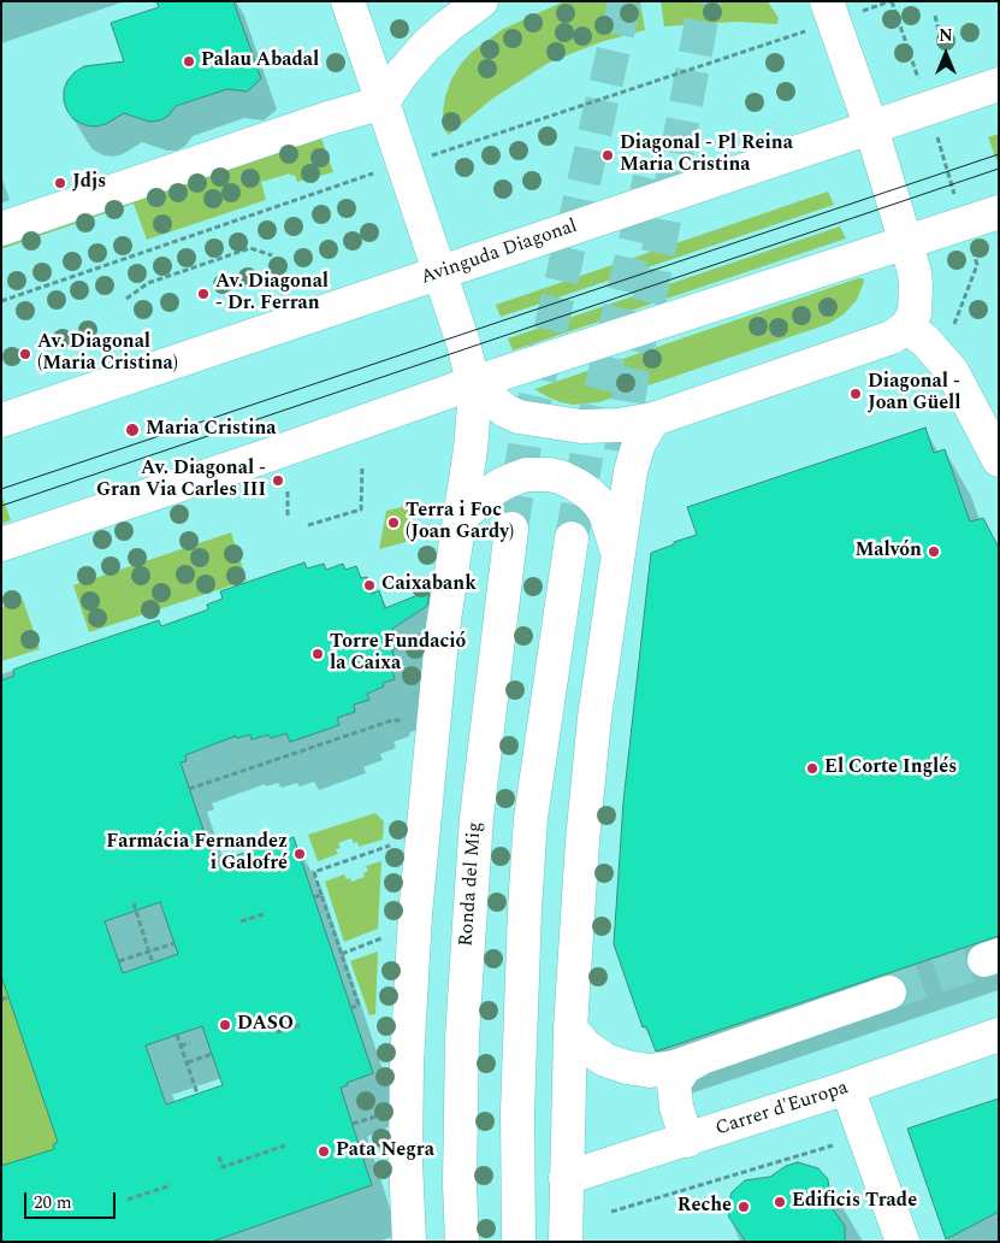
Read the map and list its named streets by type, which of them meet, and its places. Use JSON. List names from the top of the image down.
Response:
{
  "streets": {
    "main road": ["Avinguda Diagonal", "Ronda del Mig", "Carrer d'Europa"]
  },
  "places": [
    "Palau Abadal",
    "Diagonal - Pl Reina Maria Cristina",
    "Jdjs",
    "Av. Diagonal - Dr. Ferran",
    "Av. Diagonal (Maria Cristina)",
    "Diagonal - Joan Güell",
    "Maria Cristina",
    "Av. Diagonal - Gran Via Carles III",
    "Terra i Foc (Joan Gardy)",
    "Malvón",
    "Caixabank",
    "Torre Fundació la Caixa",
    "El Corte Inglés",
    "Farmácia Fernandez i Galofré",
    "DASO",
    "Pata Negra",
    "Edificis Trade",
    "Reche"
  ],
  "scale_bar": "20 m",
  "north": "top"
}
